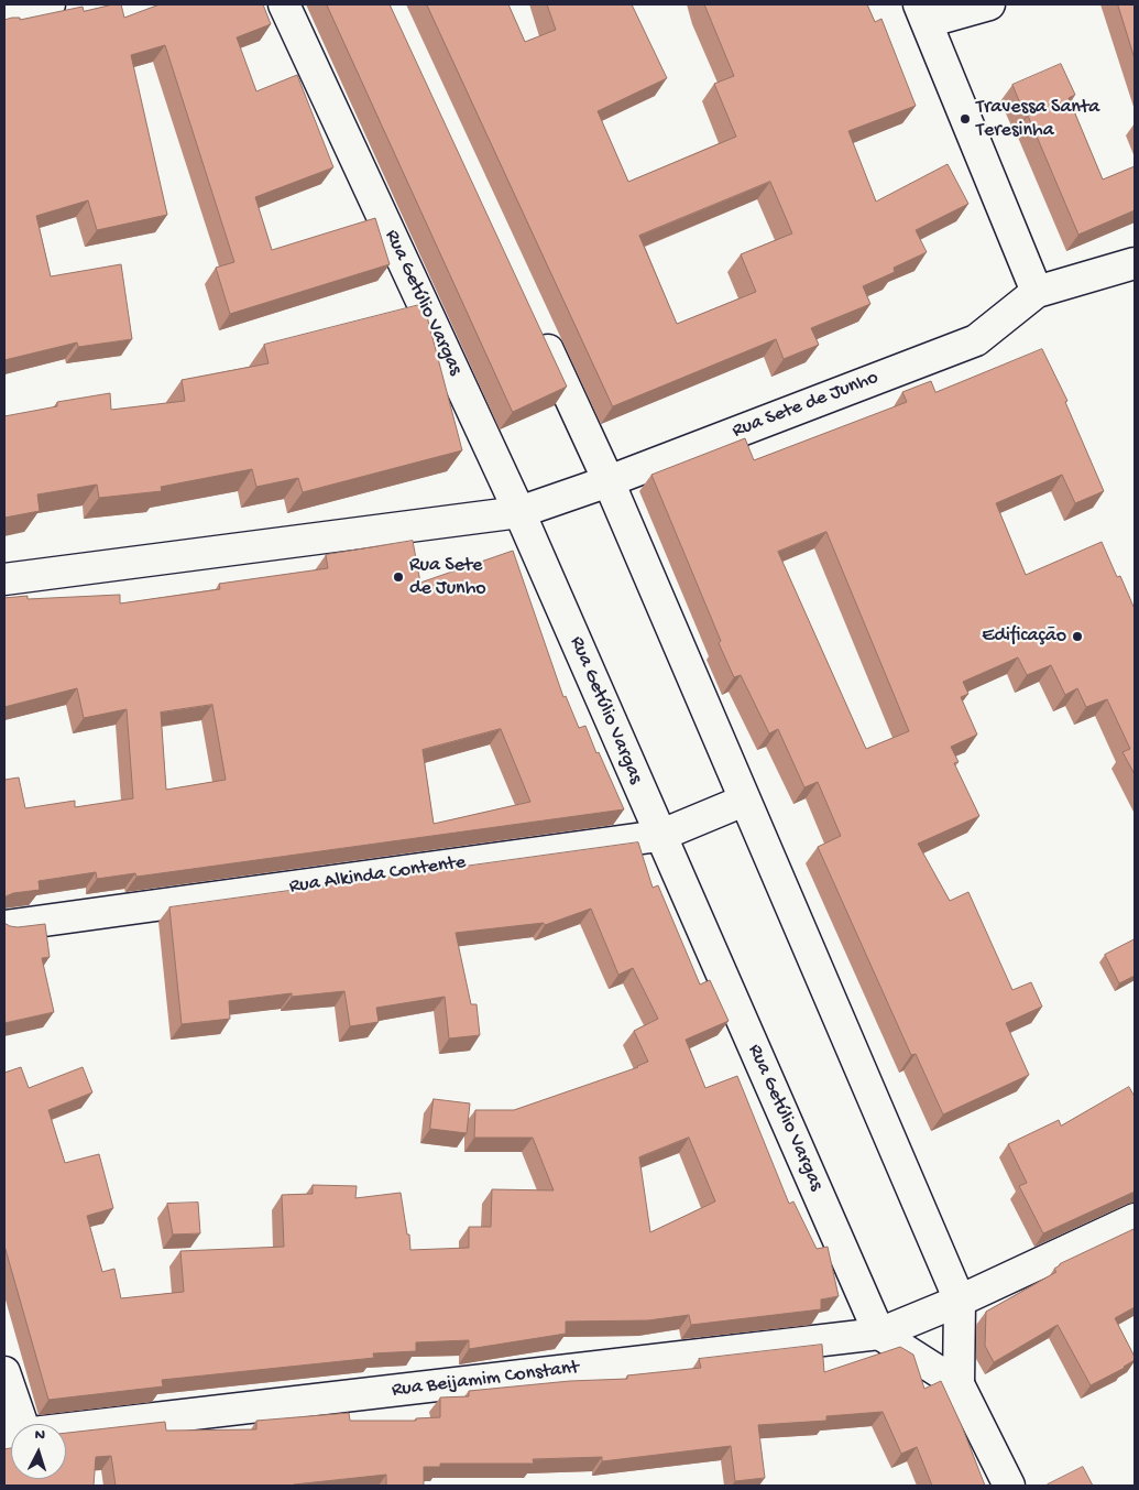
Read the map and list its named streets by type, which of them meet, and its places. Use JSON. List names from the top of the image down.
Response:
{
  "streets": {
    "street": [
      "Rua Getúlio Vargas",
      "Rua Sete de Junho",
      "Rua Alkinda Contente",
      "Rua Beijamim Constant"
    ]
  },
  "crossings": [
    ["Rua Getúlio Vargas", "Rua Sete de Junho"],
    ["Rua Getúlio Vargas", "Rua Alkinda Contente"],
    ["Rua Getúlio Vargas", "Rua Beijamim Constant"]
  ],
  "places": ["Travessa Santa Teresinha", "Rua Sete de Junho", "Edificação"],
  "north": "top"
}
